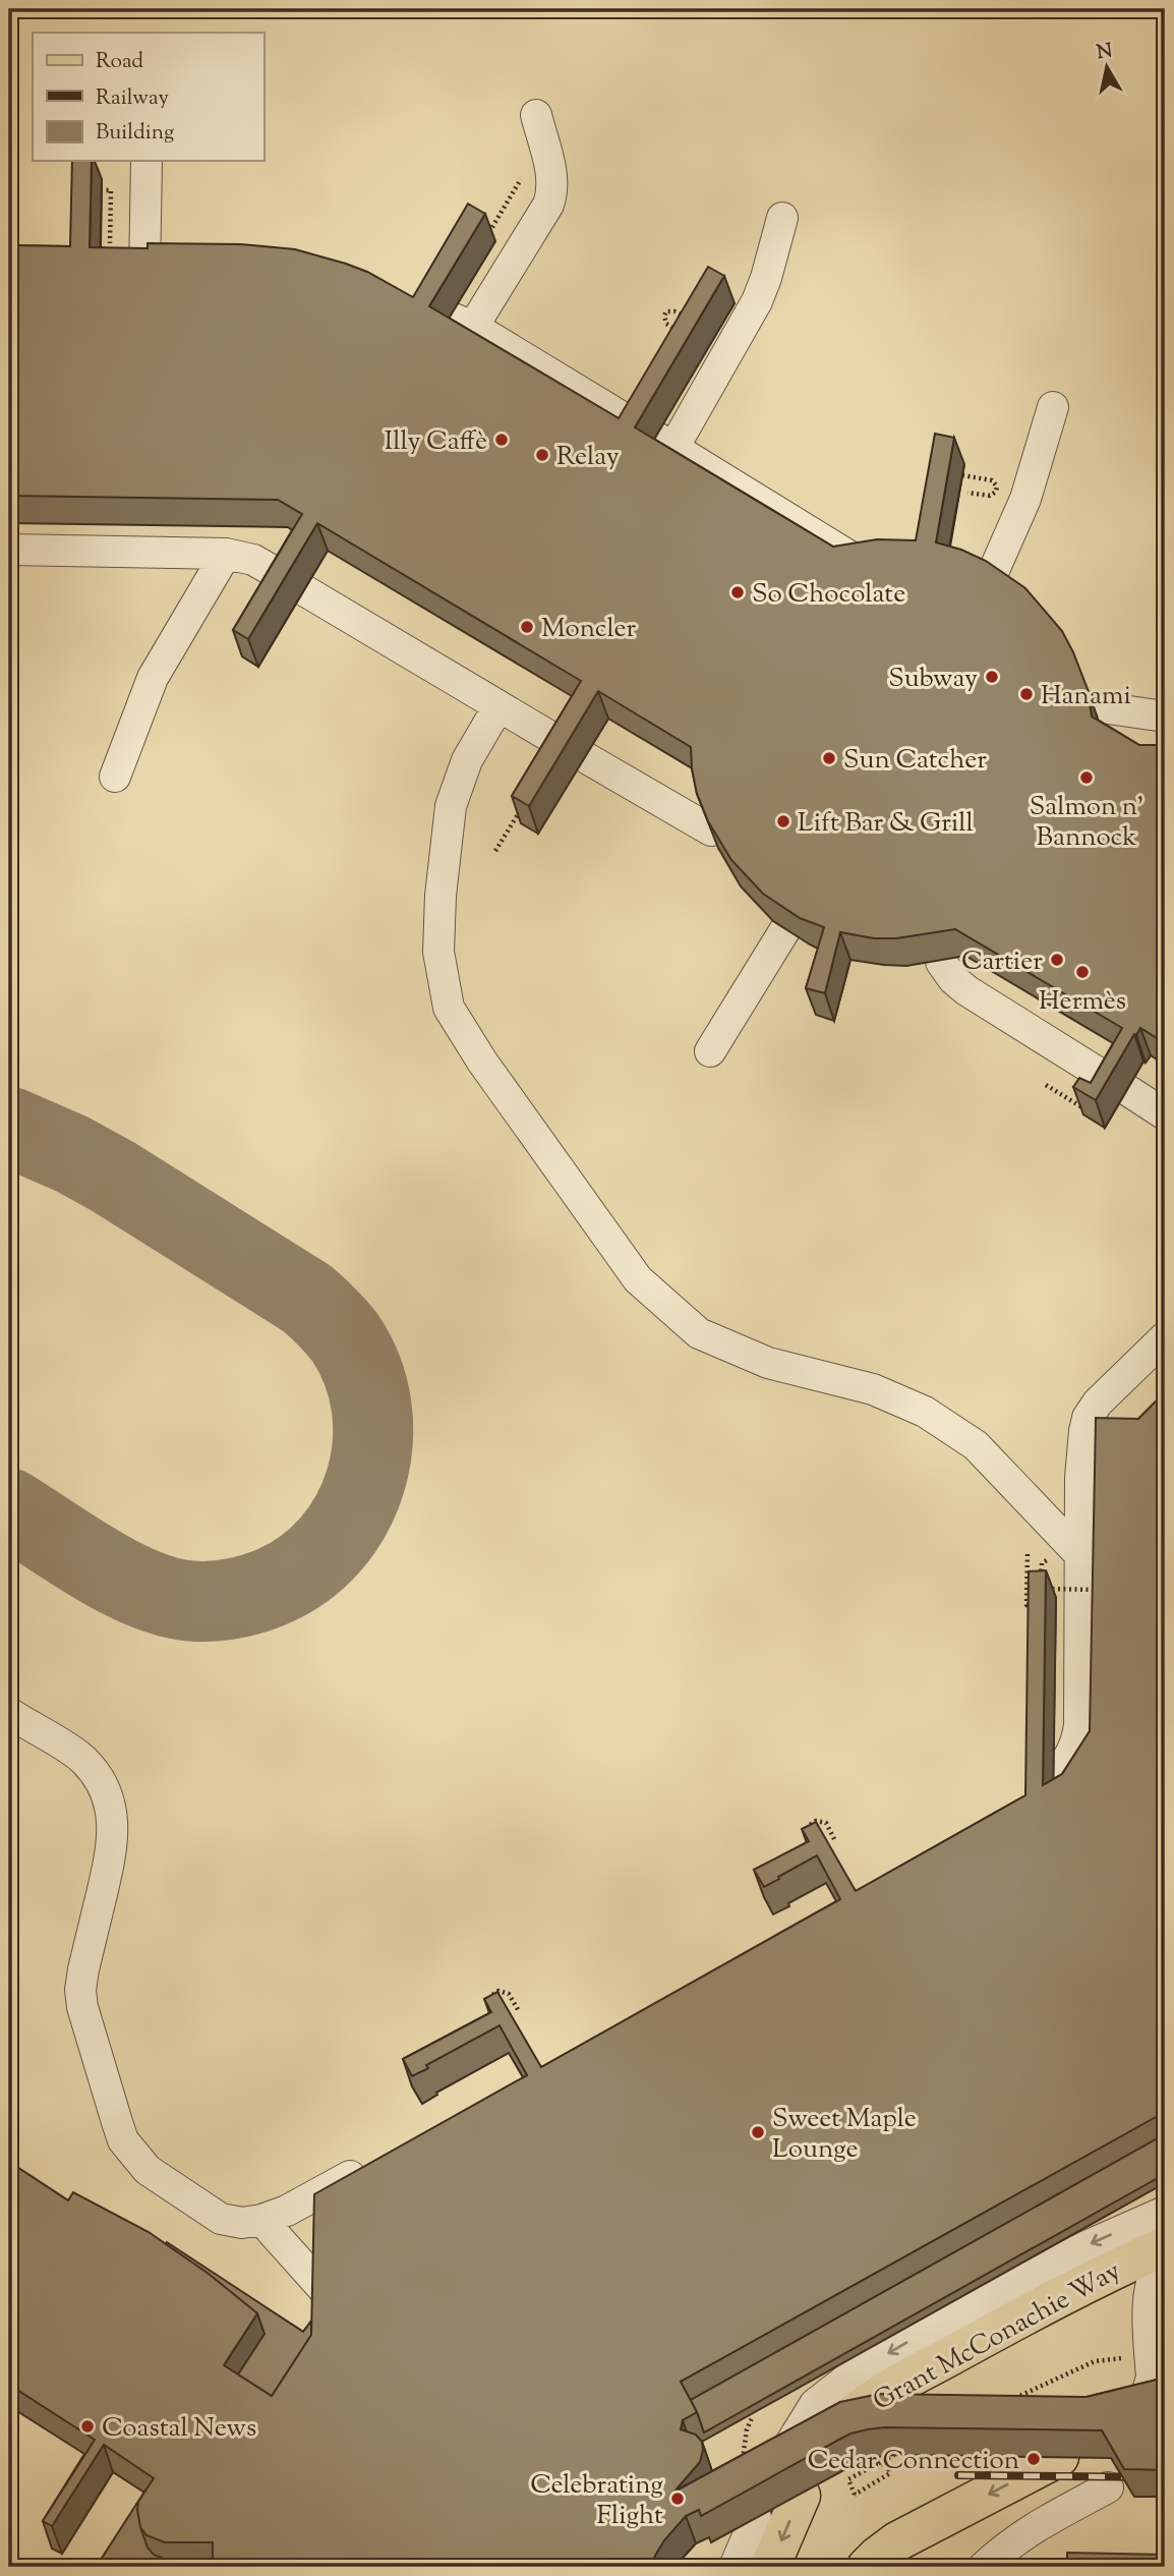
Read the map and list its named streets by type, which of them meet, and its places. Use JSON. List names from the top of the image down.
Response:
{
  "streets": {
    "main road": ["Grant McConachie Way"]
  },
  "places": [
    "Illy Caffè",
    "Relay",
    "So Chocolate",
    "Moncler",
    "Subway",
    "Hanami",
    "Sun Catcher",
    "Salmon n' Bannock",
    "Lift Bar & Grill",
    "Cartier",
    "Hermès",
    "Sweet Maple Lounge",
    "Coastal News",
    "Cedar Connection",
    "Celebrating Flight"
  ],
  "legend": ["Road", "Railway", "Building"],
  "north": "top"
}
